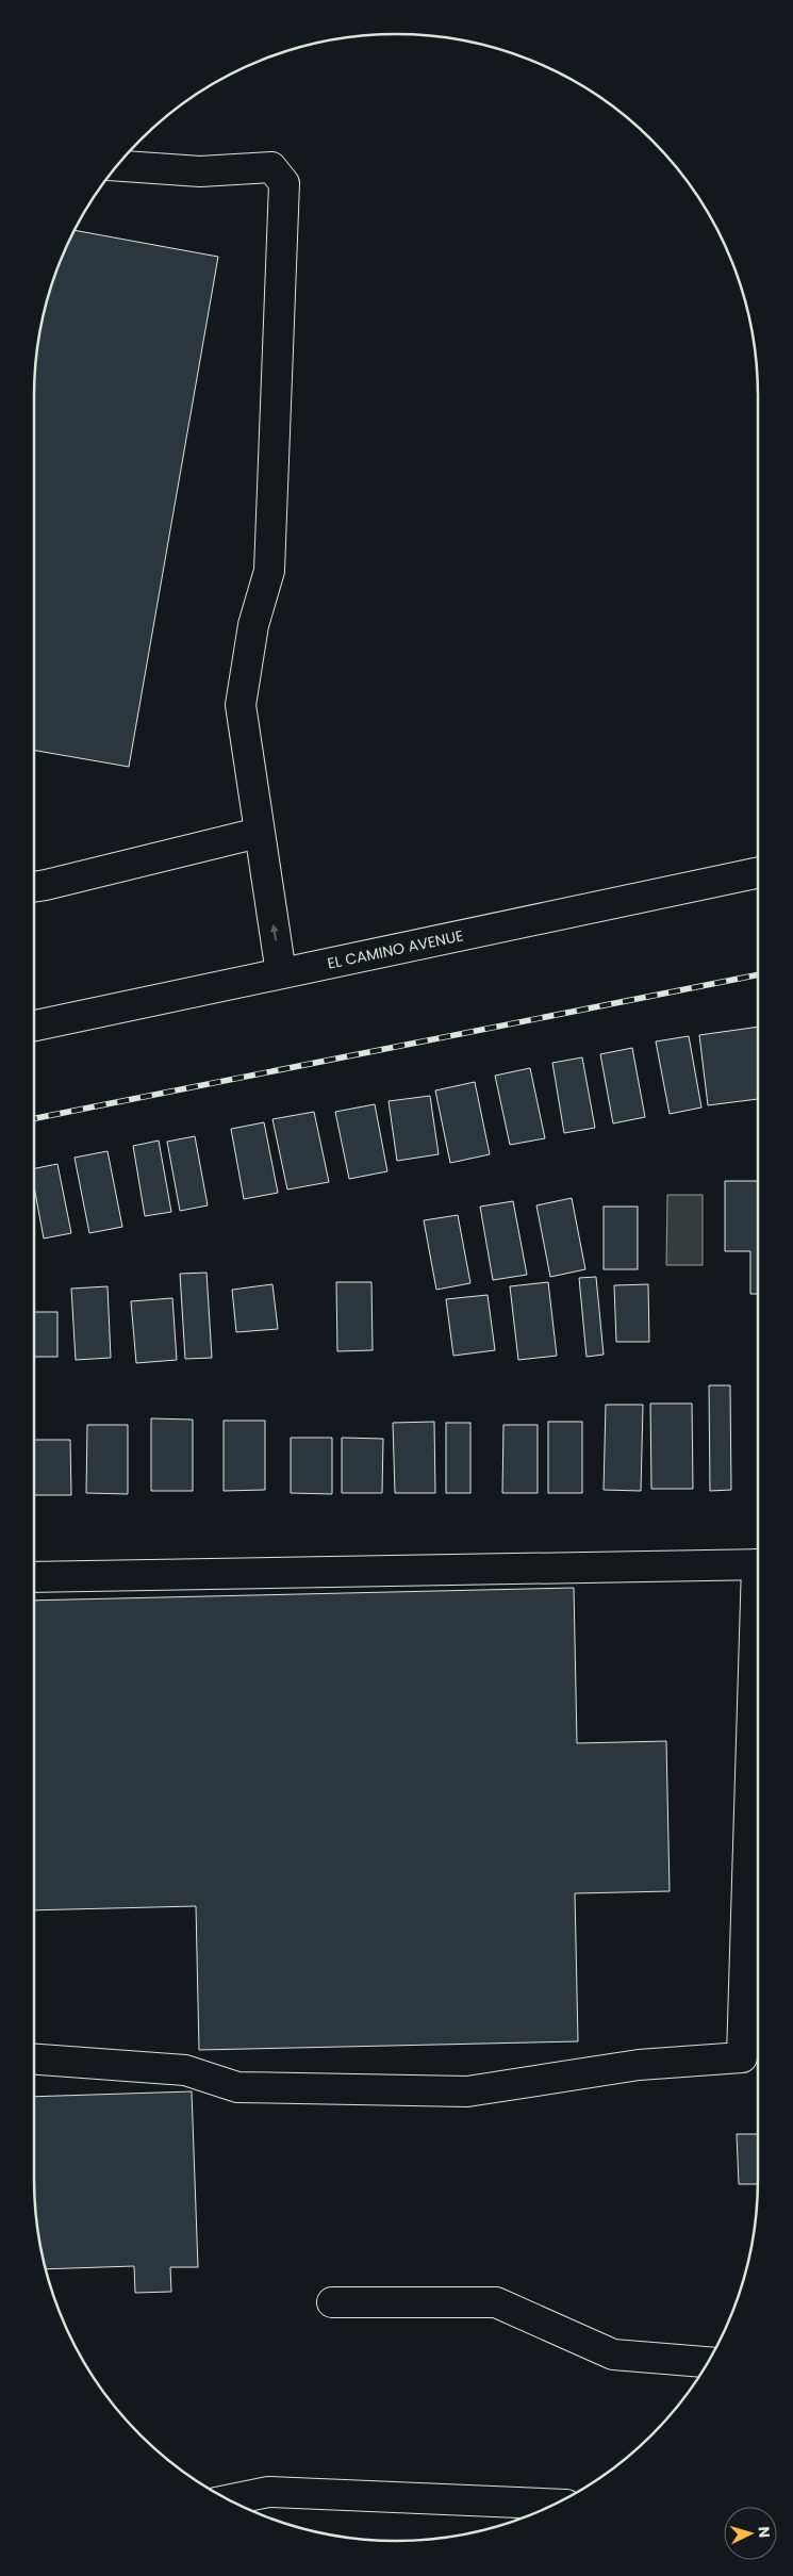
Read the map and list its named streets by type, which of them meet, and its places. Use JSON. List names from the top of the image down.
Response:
{
  "streets": {
    "street": ["EL CAMINO AVENUE"]
  },
  "north": "right"
}
